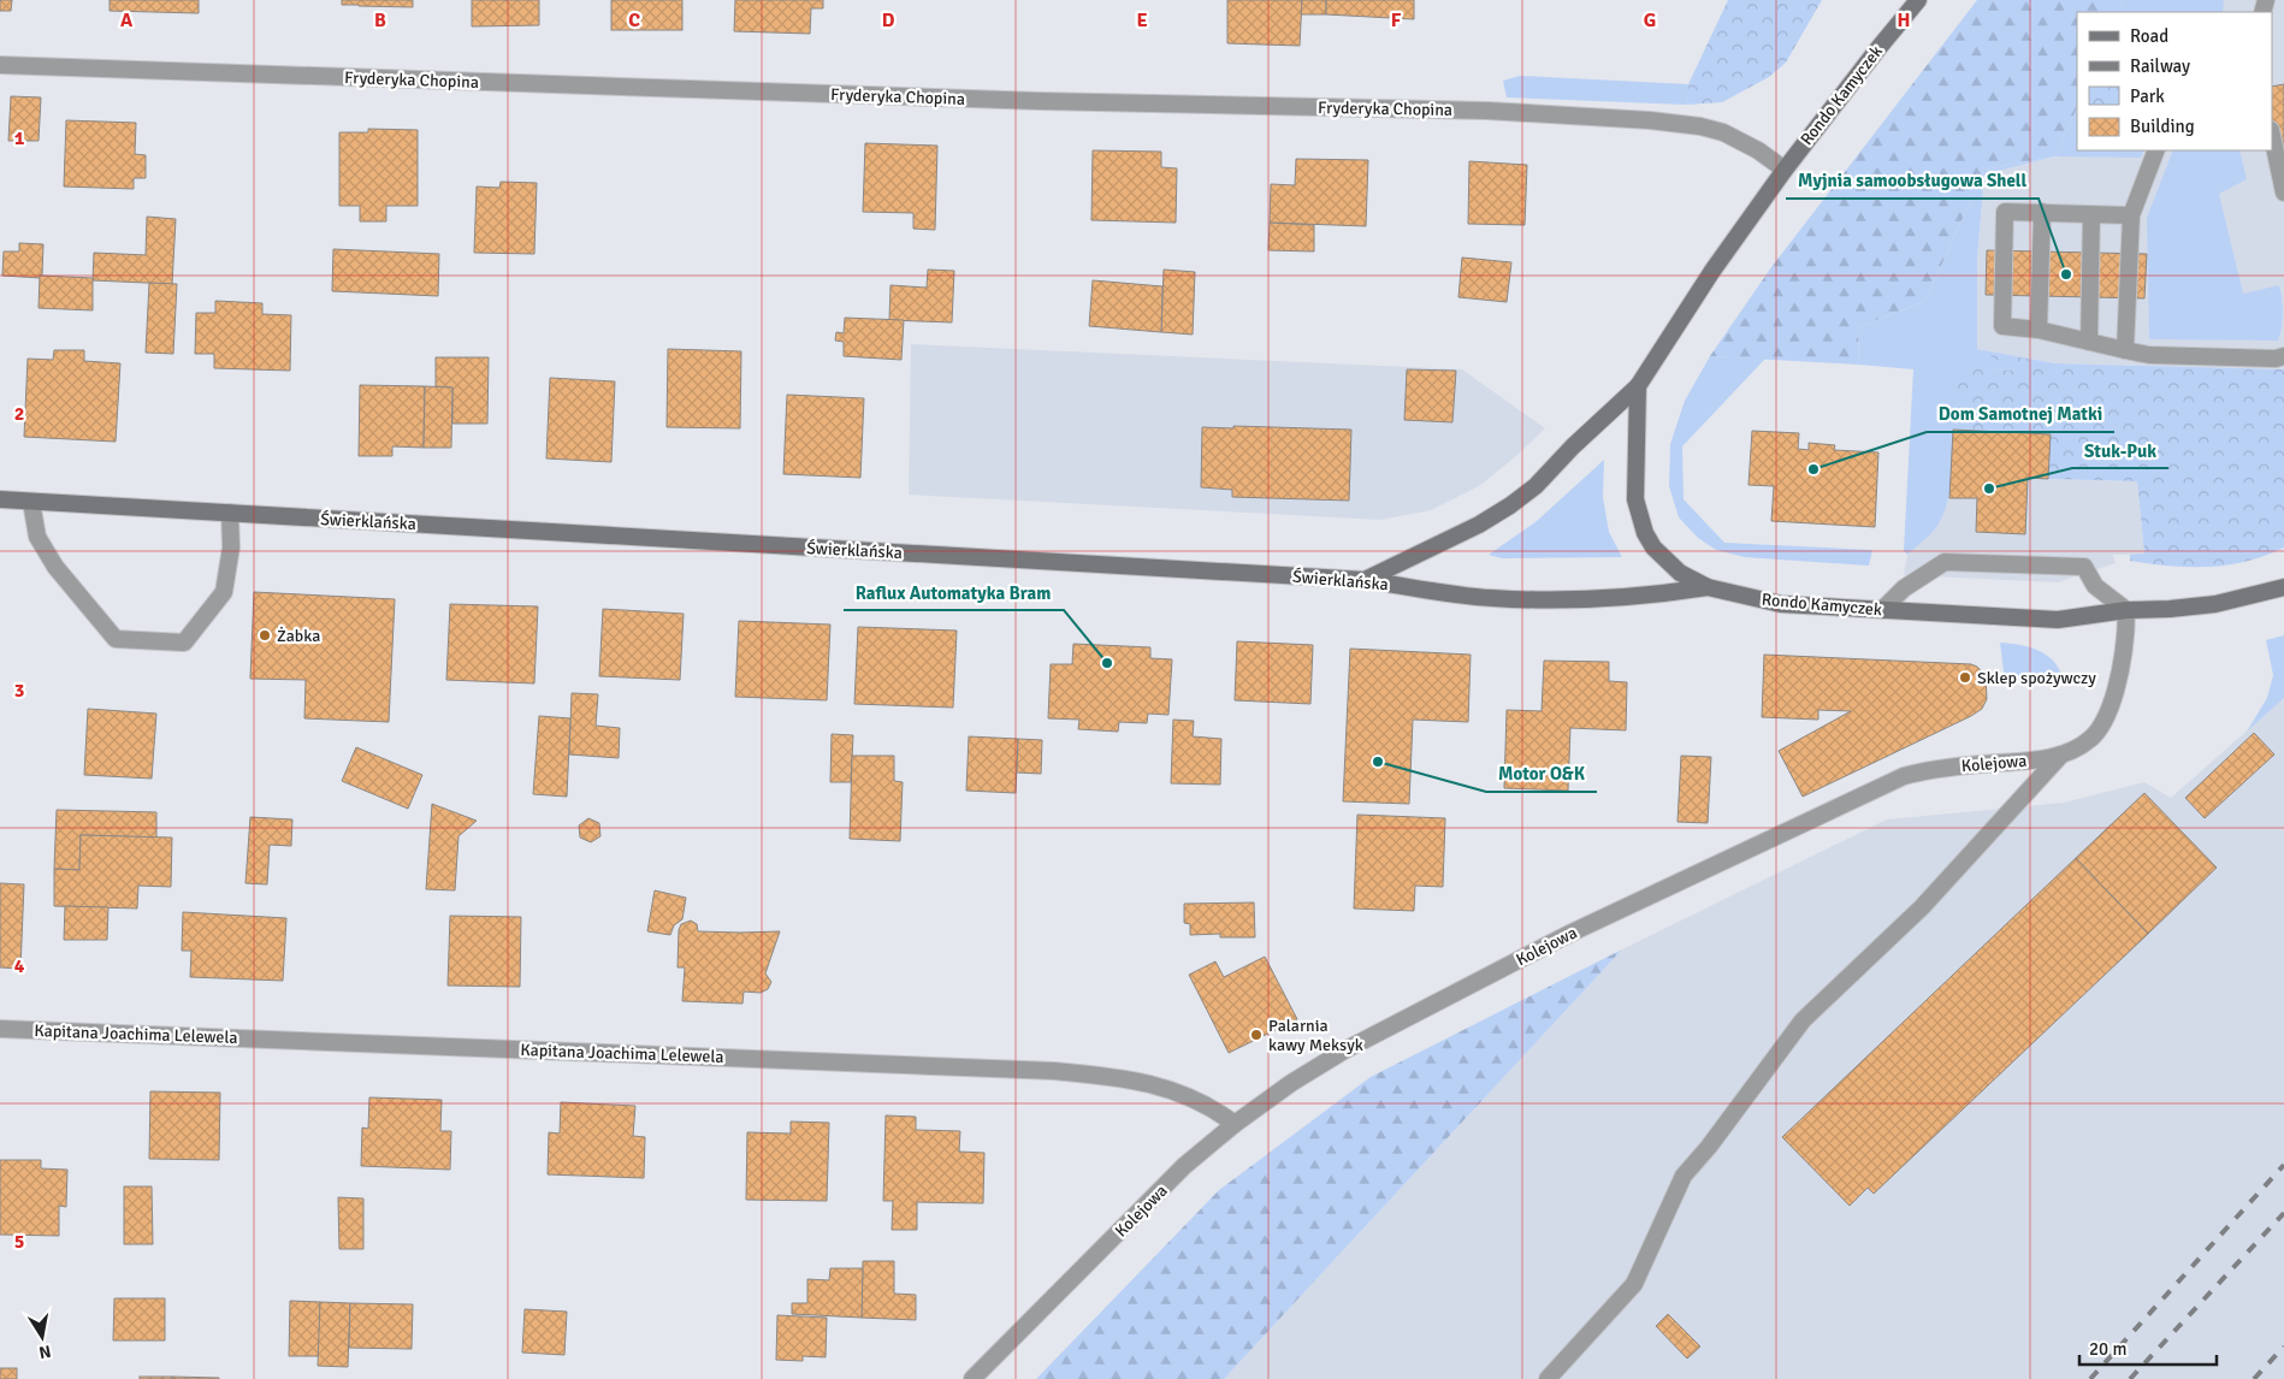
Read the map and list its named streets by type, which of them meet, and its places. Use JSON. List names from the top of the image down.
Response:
{
  "streets": {
    "main road": ["Rondo Kamyczek", "Świerklańska"],
    "street": ["Fryderyka Chopina", "Kolejowa", "Kapitana Joachima Lelewela"]
  },
  "crossings": [
    ["Fryderyka Chopina", "Rondo Kamyczek"],
    ["Rondo Kamyczek", "Świerklańska"],
    ["Rondo Kamyczek", "Kolejowa"],
    ["Kolejowa", "Kapitana Joachima Lelewela"]
  ],
  "places": [
    "Myjnia samoobsługowa Shell",
    "Dom Samotnej Matki",
    "Stuk-Puk",
    "Żabka",
    "Raflux Automatyka Bram",
    "Sklep spożywczy",
    "Motor O&K",
    "Palarnia kawy Meksyk"
  ],
  "legend": [
    "Road",
    "Railway",
    "Park",
    "Building"
  ],
  "scale_bar": "20 m",
  "north": "bottom",
  "grid": {
    "columns": [
      "A",
      "B",
      "C",
      "D",
      "E",
      "F",
      "G",
      "H"
    ],
    "rows": [
      "1",
      "2",
      "3",
      "4",
      "5"
    ]
  }
}
